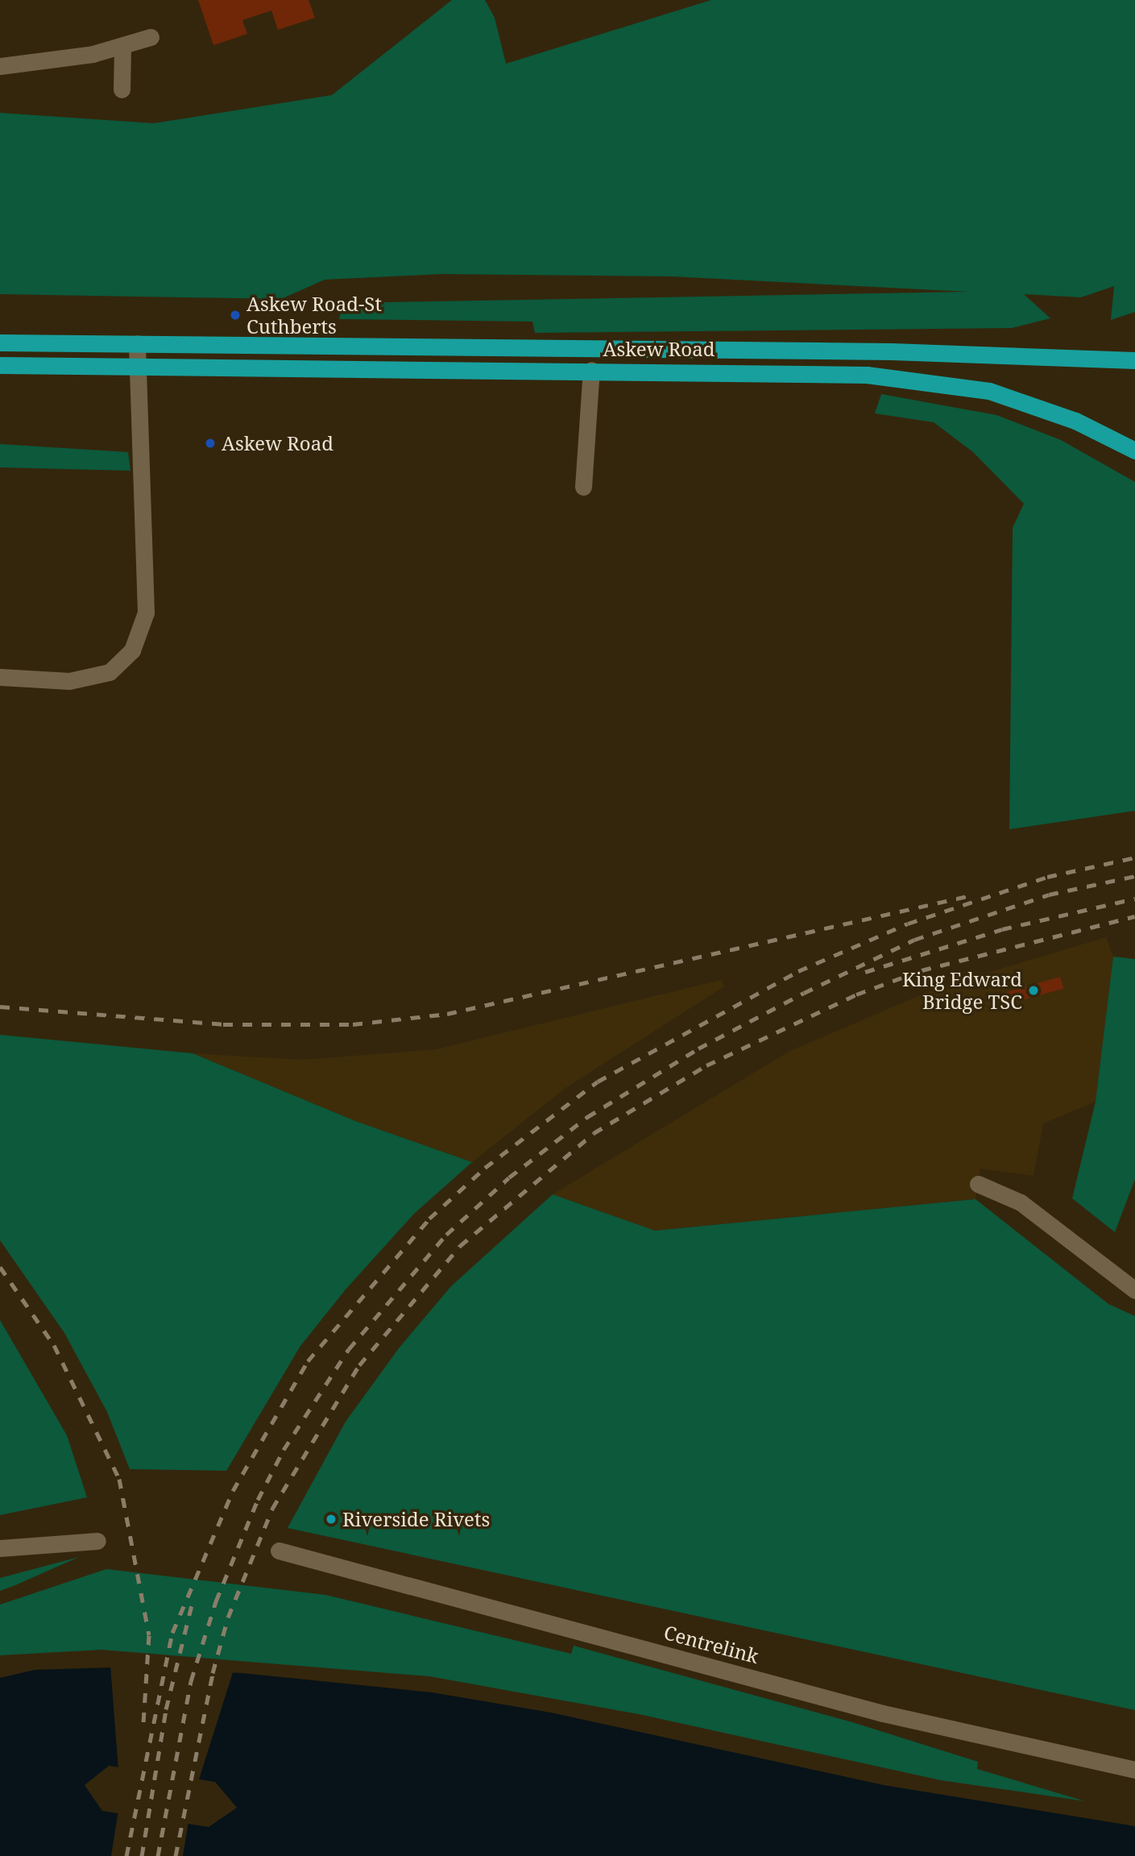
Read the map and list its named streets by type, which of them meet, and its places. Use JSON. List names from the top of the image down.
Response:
{
  "streets": {
    "highway": ["Askew Road"],
    "street": ["Centrelink"]
  },
  "places": [
    "Askew Road-St Cuthberts",
    "Askew Road",
    "King Edward Bridge TSC",
    "Riverside Rivets"
  ]
}
